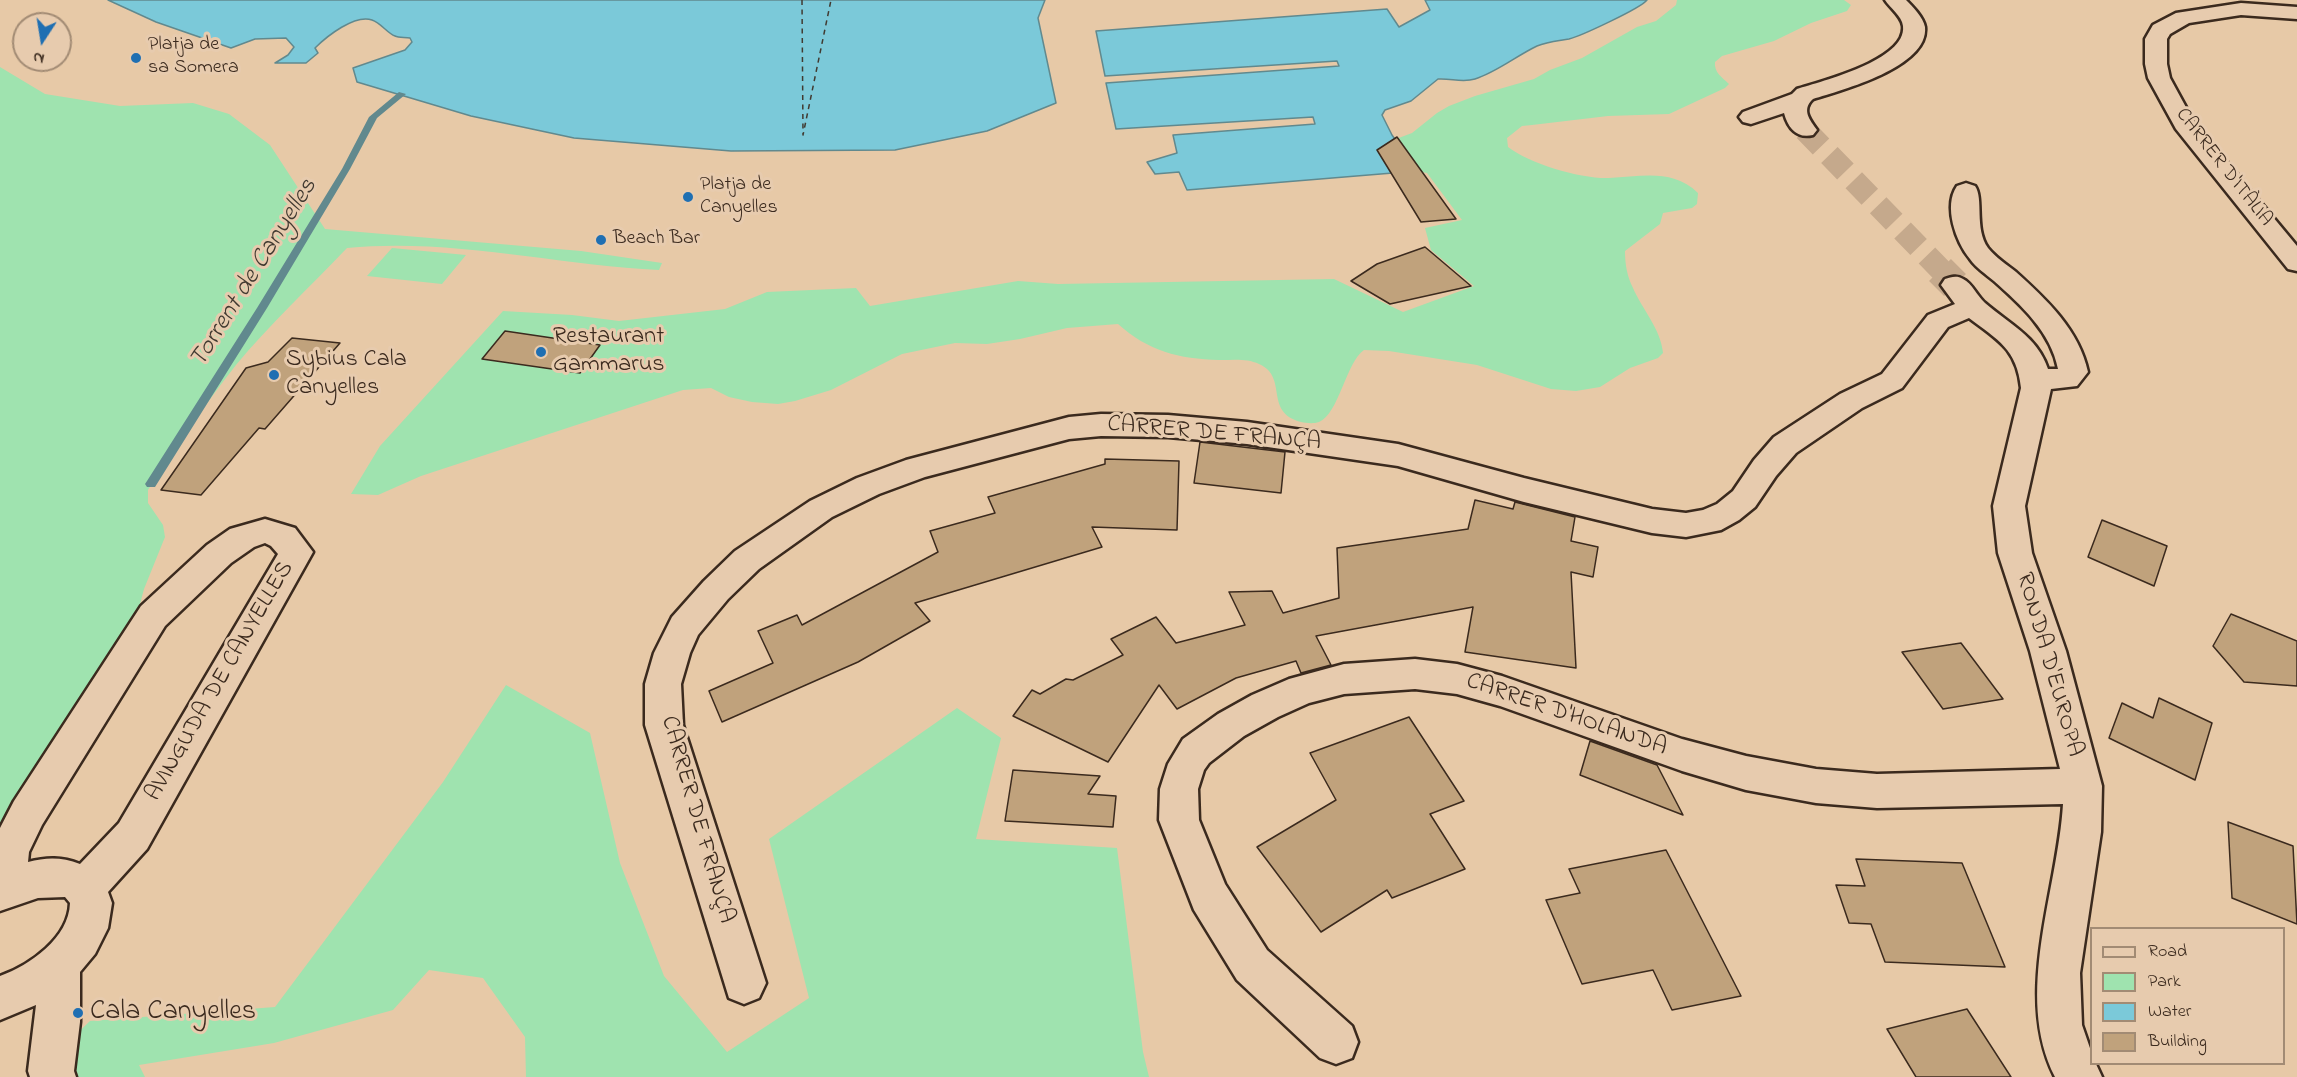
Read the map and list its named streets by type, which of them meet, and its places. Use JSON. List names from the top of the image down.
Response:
{
  "streets": {
    "street": [
      "CARRER D'ITÀLIA",
      "CARRER DE FRANÇA",
      "RONDA D'EUROPA",
      "AVINGUDA DE CANYELLES",
      "CARRER D'HOLANDA"
    ]
  },
  "crossings": [
    ["CARRER DE FRANÇA", "RONDA D'EUROPA"],
    ["RONDA D'EUROPA", "CARRER D'HOLANDA"]
  ],
  "water": ["Torrent de Canyelles"],
  "places": [
    "Platja de sa Somera",
    "Platja de Canyelles",
    "Beach Bar",
    "Restaurant Gammarus",
    "Sybius Cala Canyelles",
    "Cala Canyelles"
  ],
  "legend": [
    "Road",
    "Park",
    "Water",
    "Building"
  ],
  "north": "bottom"
}
